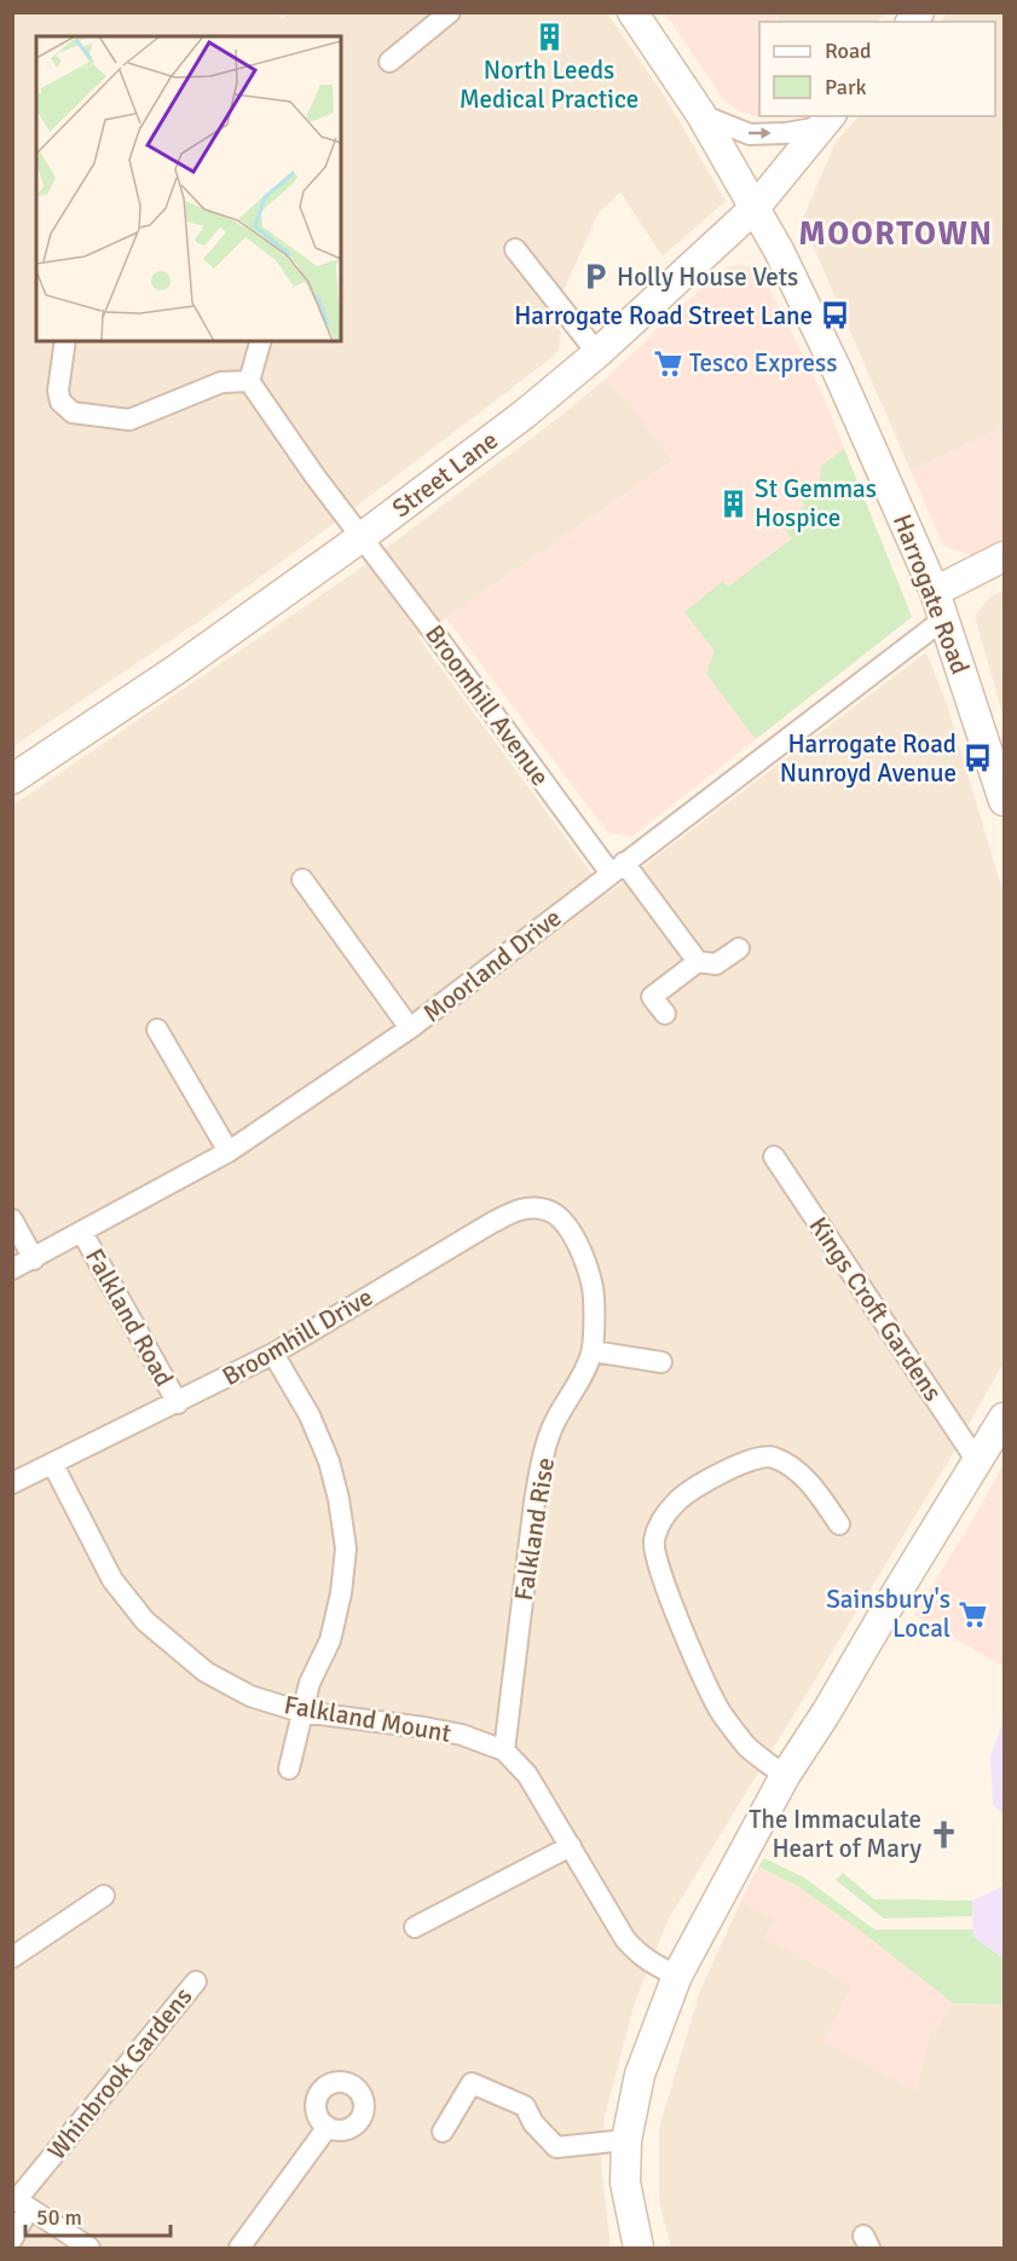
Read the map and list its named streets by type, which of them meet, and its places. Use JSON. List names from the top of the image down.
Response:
{
  "streets": {
    "street": [
      "Street Lane",
      "Harrogate Road",
      "Broomhill Avenue",
      "Moorland Drive",
      "Kings Croft Gardens",
      "Falkland Road",
      "Broomhill Drive",
      "Falkland Rise",
      "Falkland Mount",
      "Whinbrook Gardens"
    ]
  },
  "crossings": [
    ["Street Lane", "Harrogate Road"],
    ["Street Lane", "Broomhill Avenue"],
    ["Harrogate Road", "Moorland Drive"],
    ["Broomhill Avenue", "Moorland Drive"],
    ["Moorland Drive", "Falkland Road"],
    ["Falkland Road", "Broomhill Drive"],
    ["Broomhill Drive", "Falkland Rise"],
    ["Broomhill Drive", "Falkland Mount"],
    ["Falkland Rise", "Falkland Mount"]
  ],
  "districts": ["MOORTOWN"],
  "places": {
    "building": ["North Leeds Medical Practice", "St Gemmas Hospice"],
    "parking": ["Holly House Vets"],
    "bus stop": ["Harrogate Road Street Lane", "Harrogate Road Nunroyd Avenue"],
    "supermarket": ["Tesco Express", "Sainsbury's Local"],
    "church": ["The Immaculate Heart of Mary"]
  },
  "legend": ["Road", "Park"],
  "scale_bar": "50 m"
}
